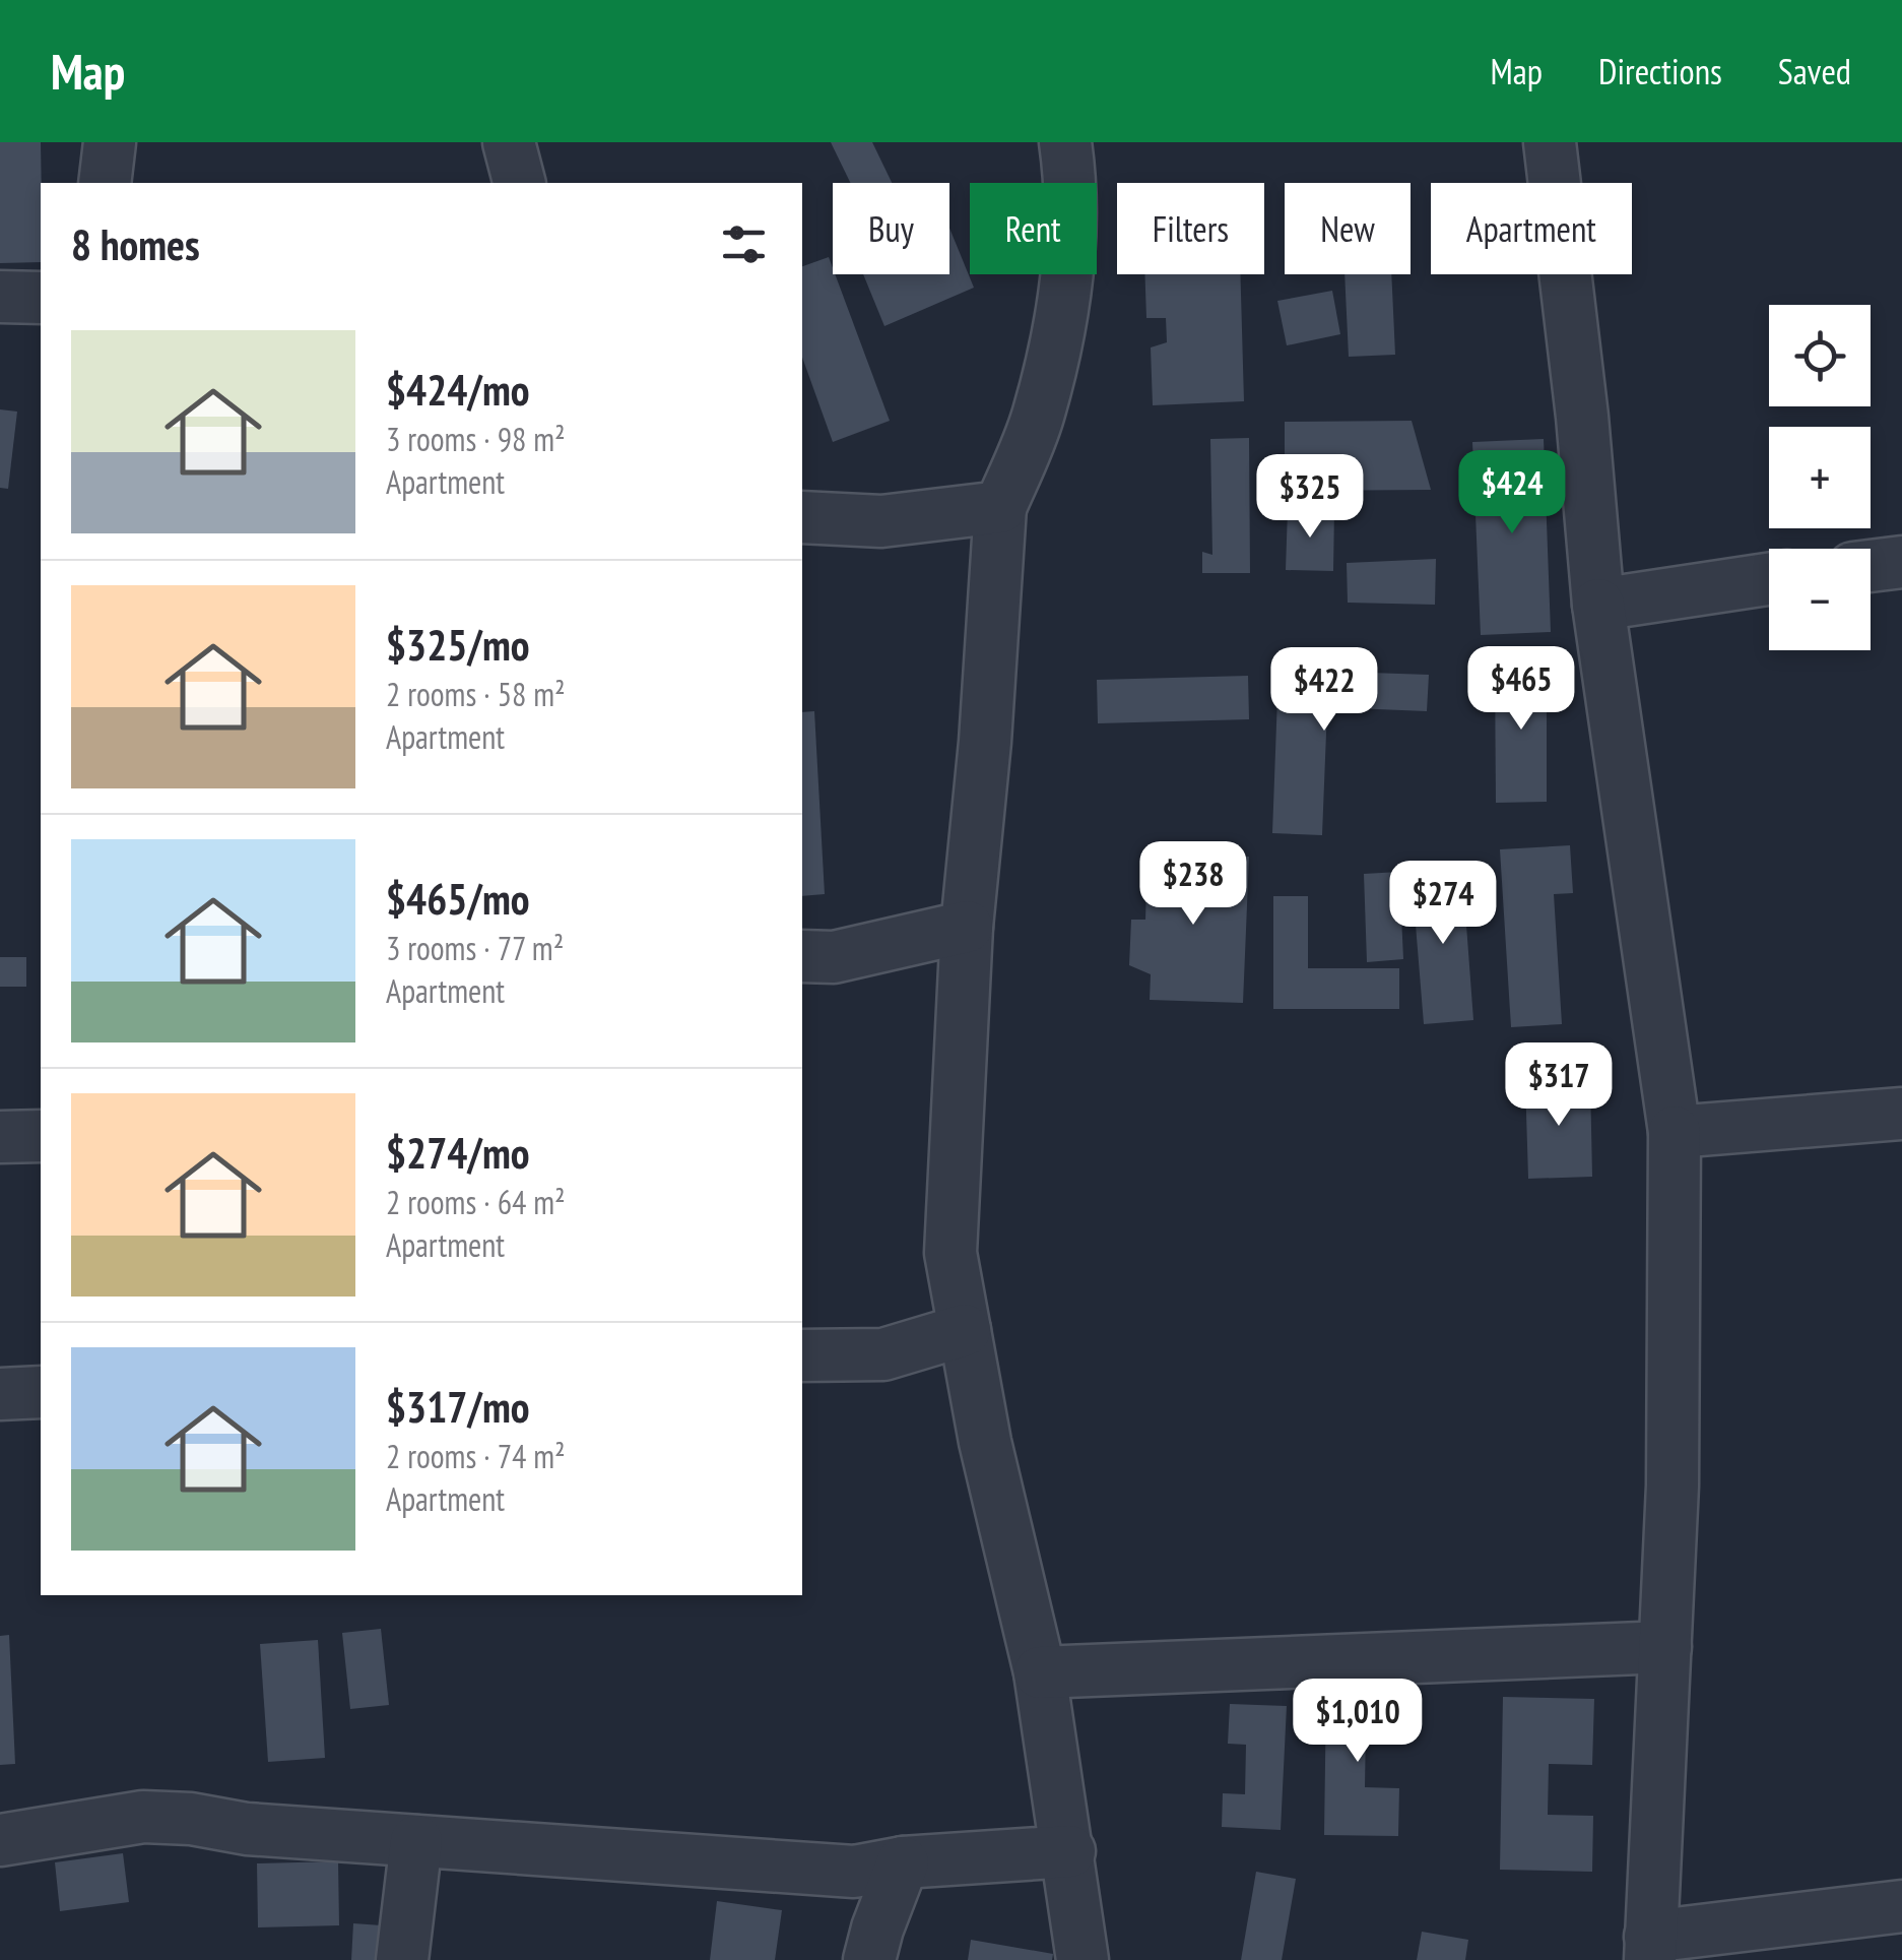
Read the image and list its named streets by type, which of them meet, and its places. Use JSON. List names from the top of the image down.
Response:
{
  "page": {
    "header": "Map",
    "nav": ["Map", "Directions", "Saved"],
    "chip": [
      "Buy",
      "Rent",
      "Filters",
      "New",
      "Apartment"
    ],
    "heading": "8 homes",
    "map_buttons": ["+", "−"],
    "list": [
      {
        "name": "$424/mo",
        "note": "3 rooms · 98 m² · Apartment"
      },
      {
        "name": "$325/mo",
        "note": "2 rooms · 58 m² · Apartment"
      },
      {
        "name": "$465/mo",
        "note": "3 rooms · 77 m² · Apartment"
      },
      {
        "name": "$274/mo",
        "note": "2 rooms · 64 m² · Apartment"
      },
      {
        "name": "$317/mo",
        "note": "2 rooms · 74 m² · Apartment"
      }
    ],
    "price": [
      "$424",
      "$325",
      "$465",
      "$422",
      "$238",
      "$274",
      "$317",
      "$1,010"
    ]
  }
}
